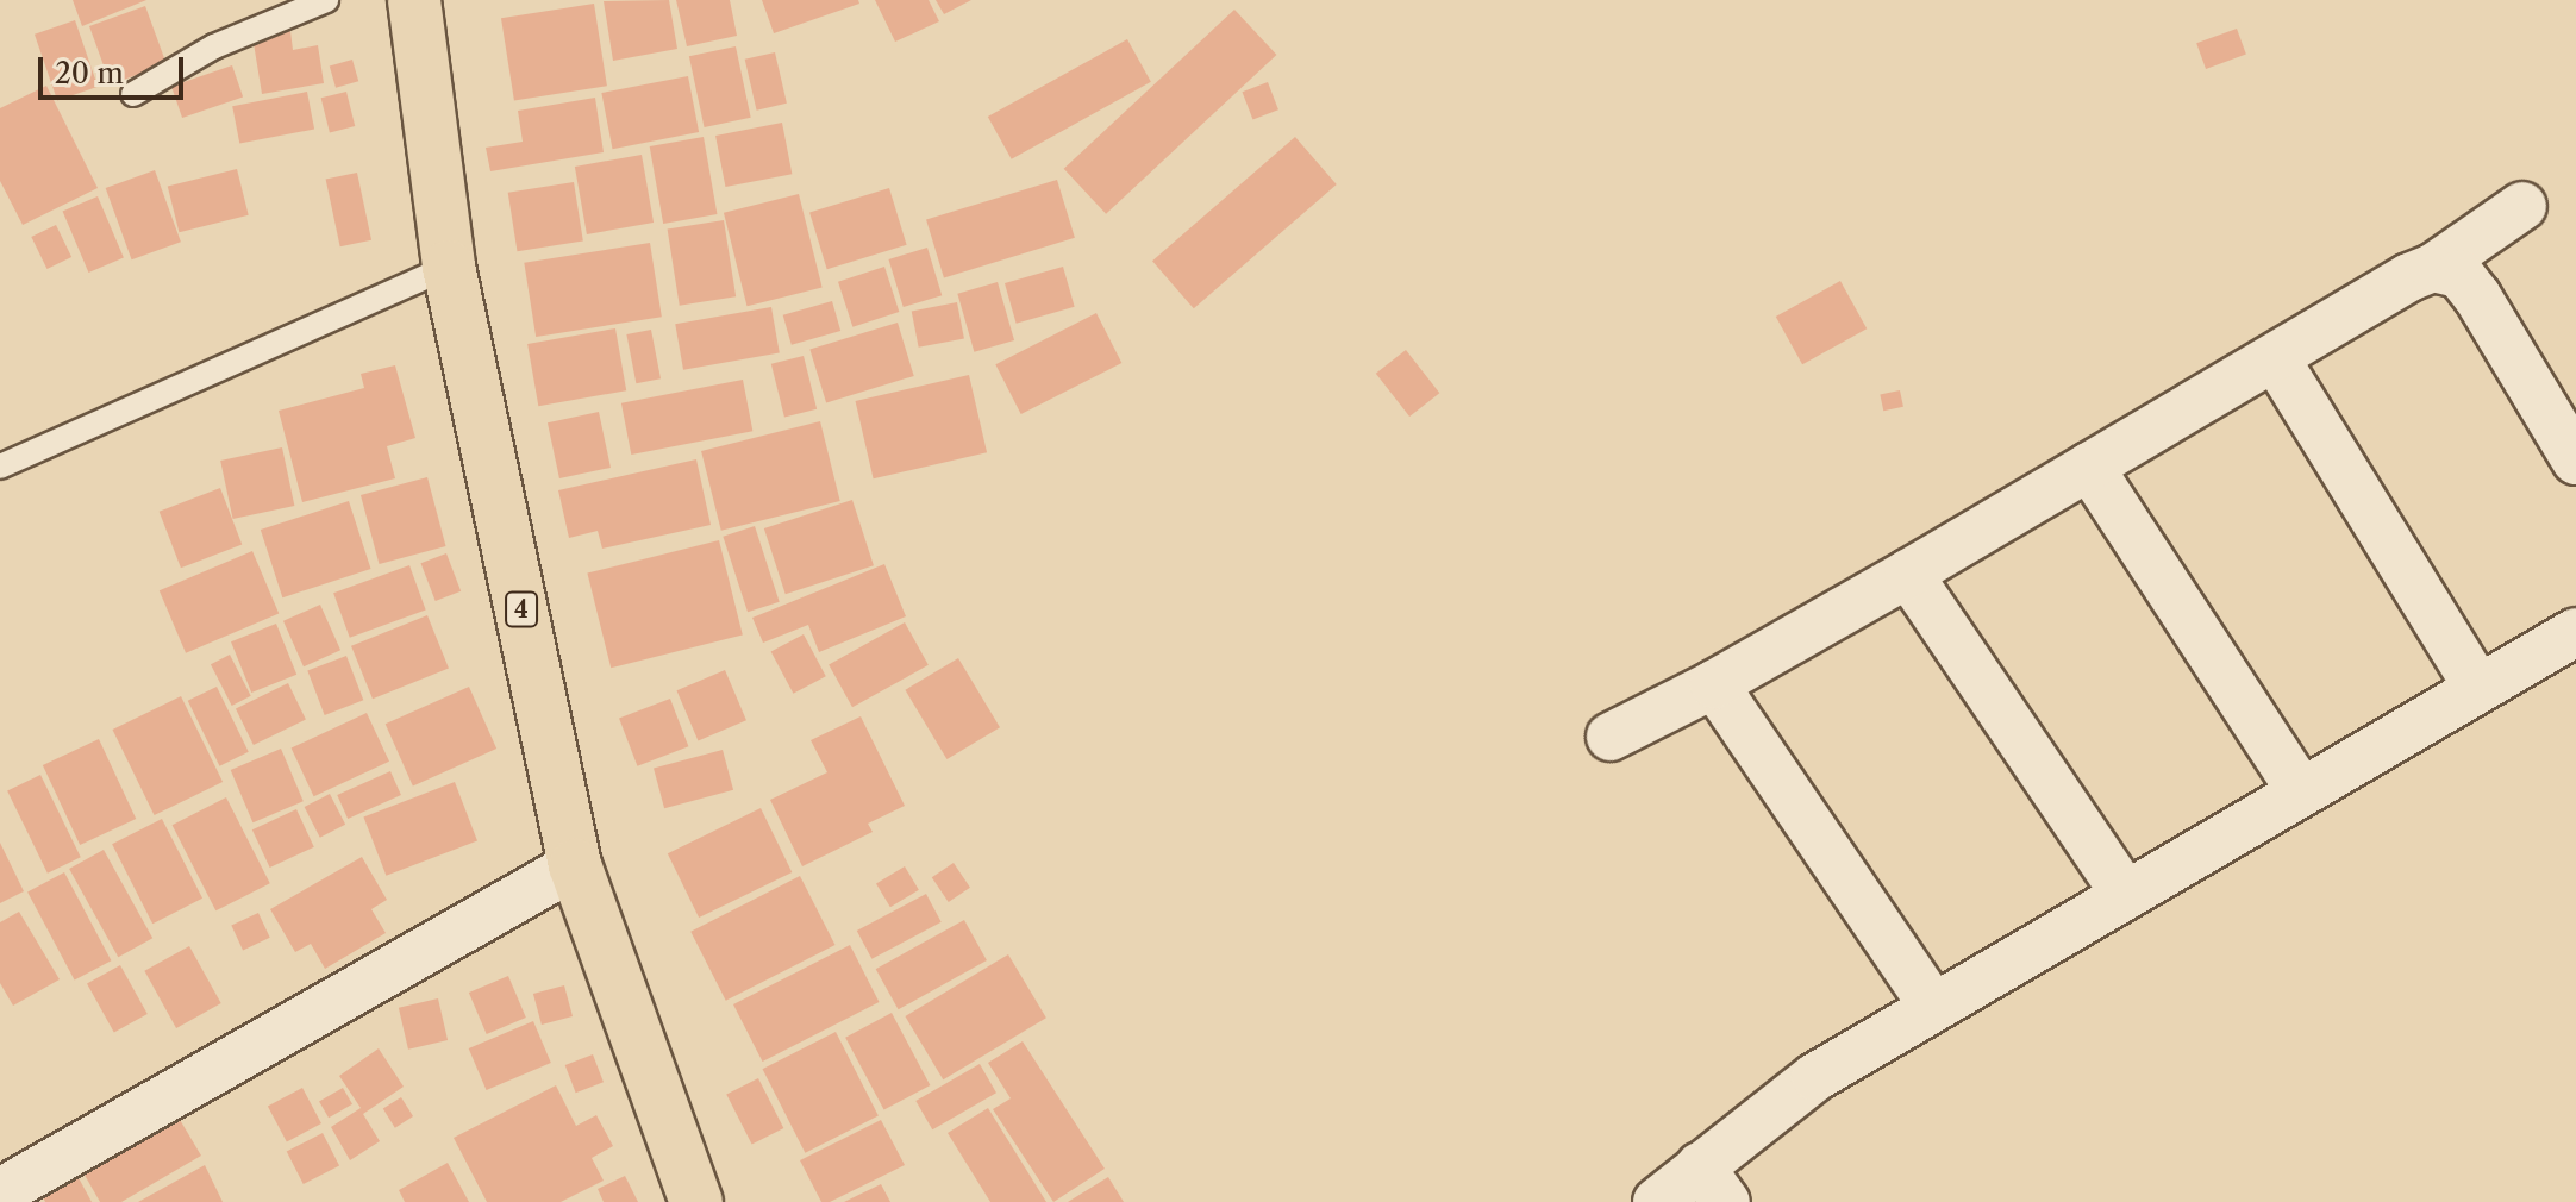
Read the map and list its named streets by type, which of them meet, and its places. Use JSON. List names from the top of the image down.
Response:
{
  "streets": {
    "highway": ["4"]
  },
  "scale_bar": "20 m"
}
